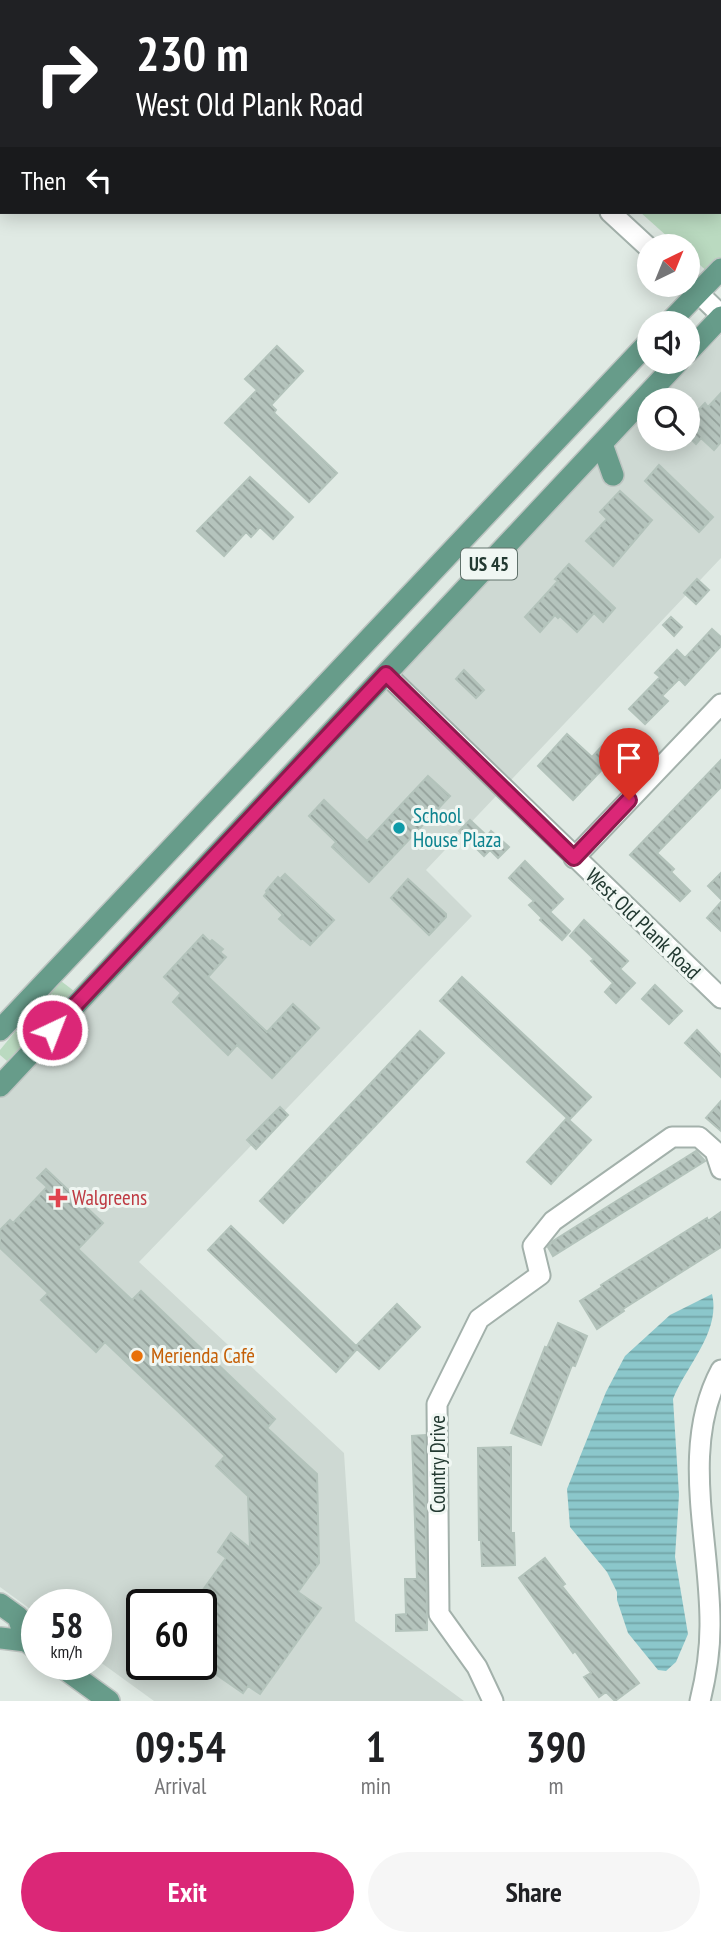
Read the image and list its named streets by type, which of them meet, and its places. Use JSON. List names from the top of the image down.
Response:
{
  "streets": {
    "main road": ["US 45"],
    "street": ["West Old Plank Road", "Country Drive"]
  },
  "crossings": [
    ["US 45", "West Old Plank Road"]
  ],
  "places": {
    "other": ["School House Plaza", "Merienda Café"],
    "health": ["Walgreens"]
  },
  "north": "top right",
  "page": {
    "turn": ["230 m", "West Old Plank Road"],
    "then": "Then",
    "speed": "58 km/h",
    "limit": "60",
    "eta": [
      "09:54",
      "Arrival",
      "1",
      "min",
      "390",
      "m"
    ],
    "buttons": ["Exit", "Share"]
  }
}
